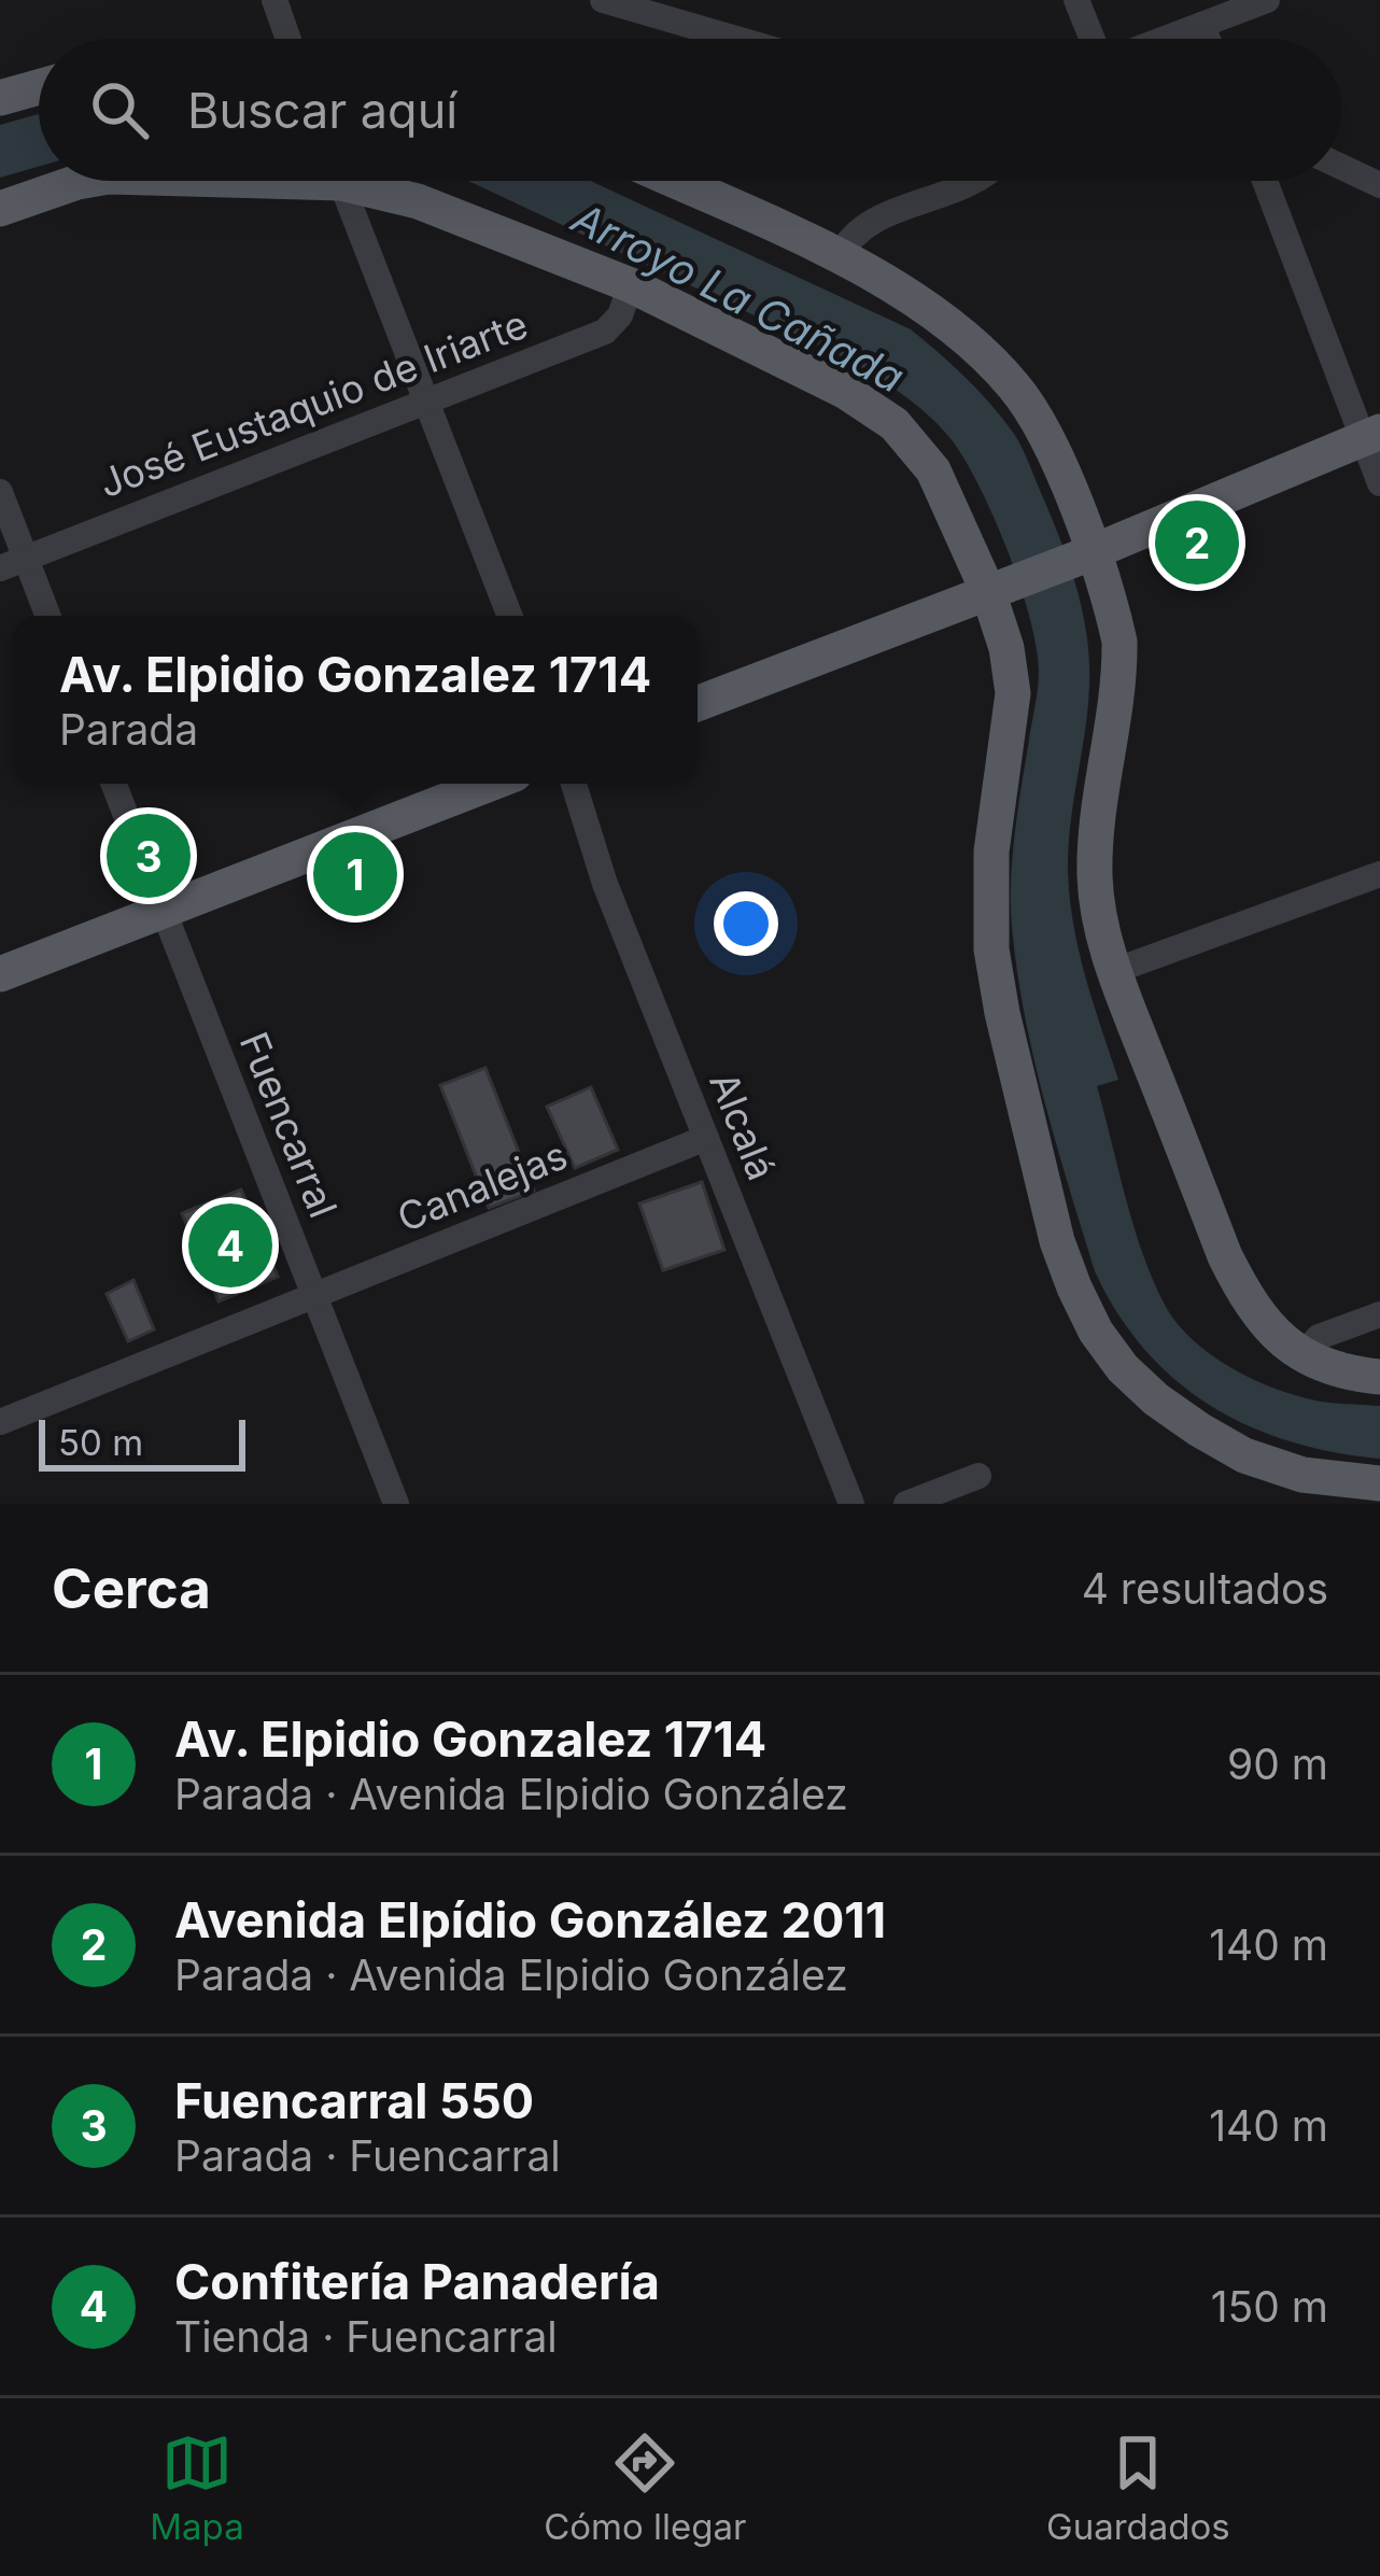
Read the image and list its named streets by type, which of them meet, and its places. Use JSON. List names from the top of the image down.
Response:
{
  "streets": {
    "street": [
      "José Eustaquio de Iriarte",
      "Fuencarral",
      "Alcalá",
      "Canalejas"
    ]
  },
  "crossings": [
    ["Fuencarral", "Canalejas"],
    ["Alcalá", "Canalejas"]
  ],
  "water": ["Arroyo La Cañada"],
  "scale_bar": "50 m",
  "page": {
    "search": "Buscar aquí",
    "pins": [
      "2",
      "3",
      "1",
      "4"
    ],
    "popup": ["Av. Elpidio Gonzalez 1714", "Parada"],
    "scale": "50 m",
    "heading": ["Cerca", "4 resultados"],
    "list": [
      {
        "mark": "1",
        "name": "Av. Elpidio Gonzalez 1714",
        "note": "Parada · Avenida Elpidio González",
        "value": "90 m"
      },
      {
        "mark": "2",
        "name": "Avenida Elpídio González 2011",
        "note": "Parada · Avenida Elpidio González",
        "value": "140 m"
      },
      {
        "mark": "3",
        "name": "Fuencarral 550",
        "note": "Parada · Fuencarral",
        "value": "140 m"
      },
      {
        "mark": "4",
        "name": "Confitería Panadería",
        "note": "Tienda · Fuencarral",
        "value": "150 m"
      }
    ],
    "nav": ["Mapa", "Cómo llegar", "Guardados"]
  }
}
